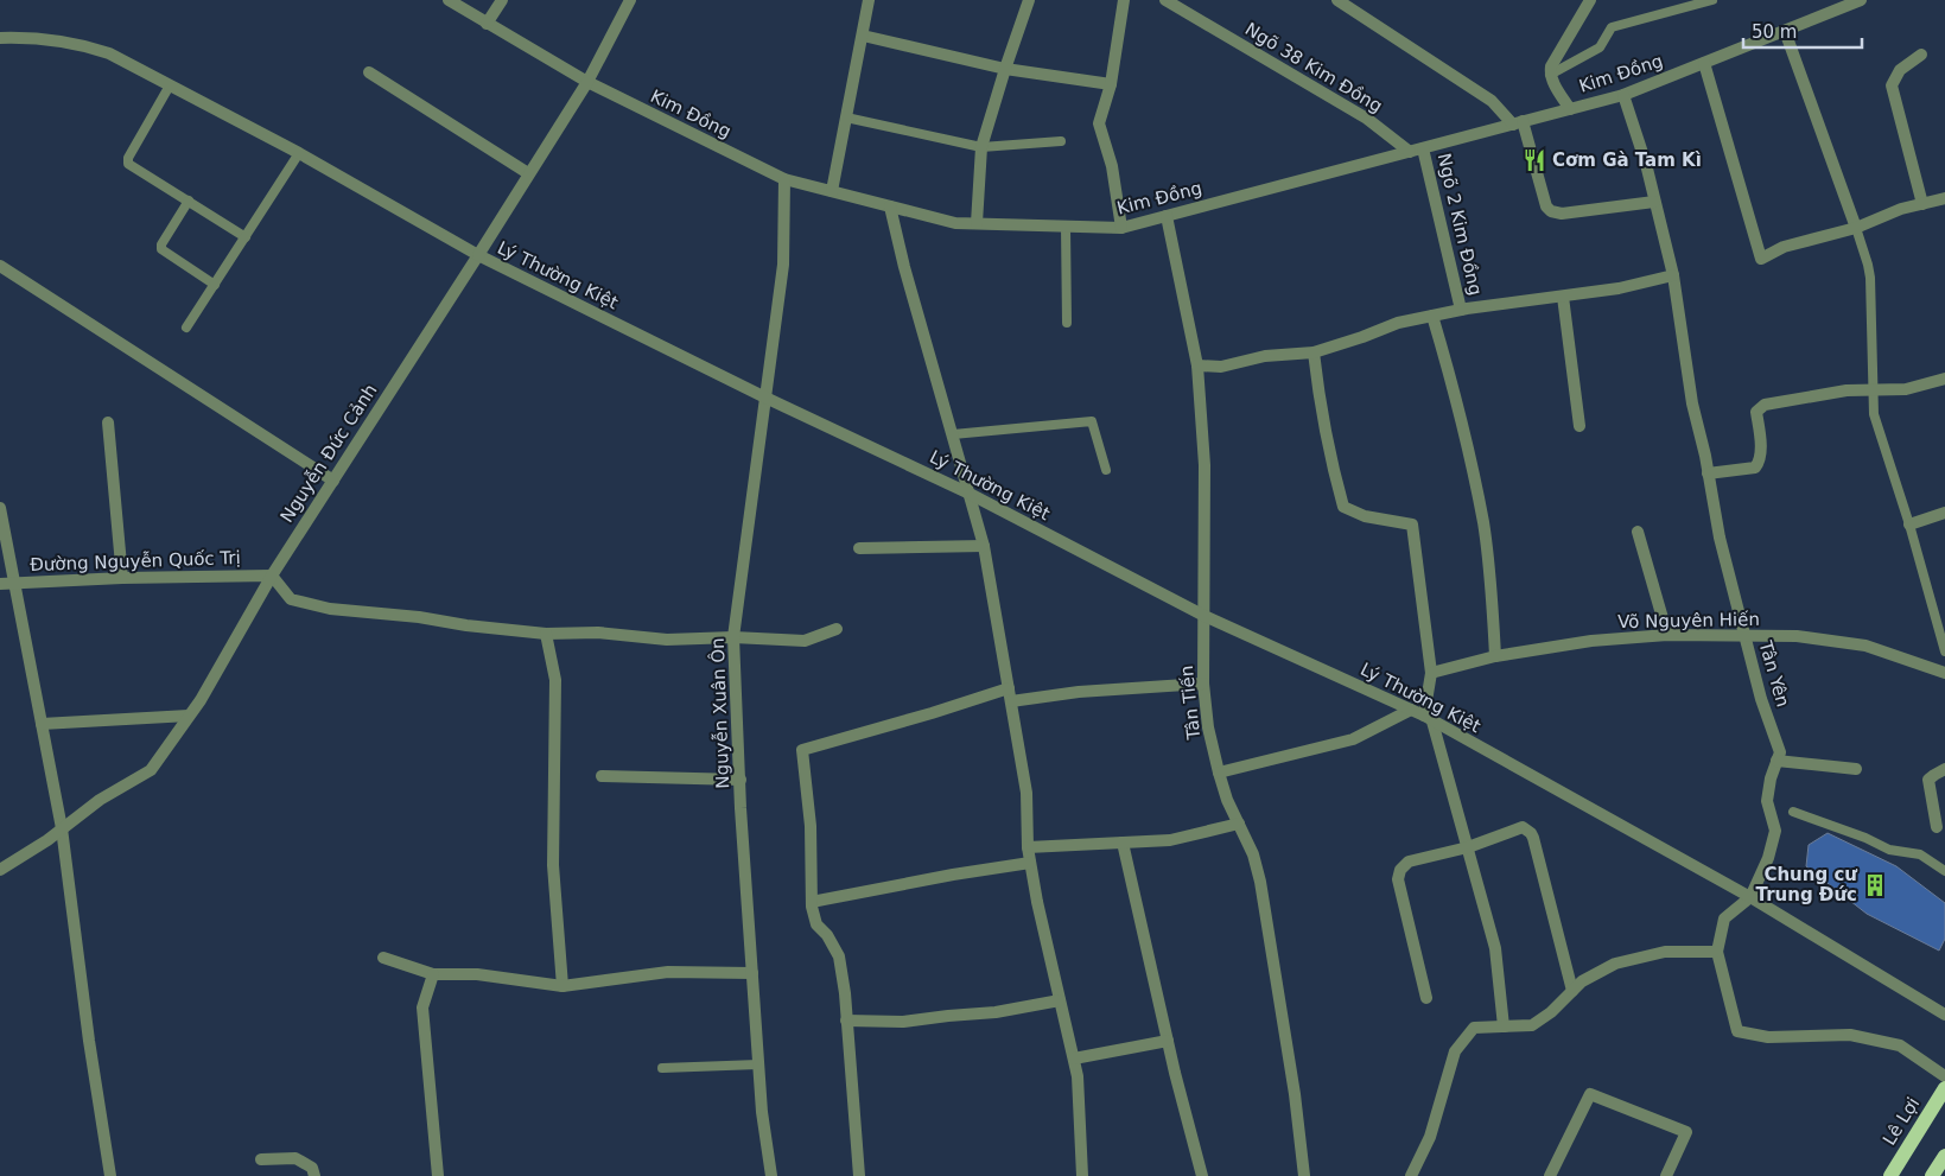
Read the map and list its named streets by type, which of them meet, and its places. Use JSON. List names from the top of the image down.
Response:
{
  "streets": {
    "main road": ["Lê Lợi"],
    "street": [
      "Ngõ 38 Kim Đồng",
      "Kim Đồng",
      "Ngõ 2 Kim Đồng",
      "Lý Thường Kiệt",
      "Nguyễn Đức Cảnh",
      "Đường Nguyễn Quốc Trị",
      "Võ Nguyên Hiến",
      "Tân Yên",
      "Tân Tiến",
      "Nguyễn Xuân Ôn"
    ]
  },
  "crossings": [
    ["Ngõ 38 Kim Đồng", "Kim Đồng"],
    ["Kim Đồng", "Ngõ 2 Kim Đồng"],
    ["Kim Đồng", "Nguyễn Đức Cảnh"],
    ["Kim Đồng", "Tân Yên"],
    ["Kim Đồng", "Tân Tiến"],
    ["Kim Đồng", "Nguyễn Xuân Ôn"],
    ["Lý Thường Kiệt", "Nguyễn Đức Cảnh"],
    ["Lý Thường Kiệt", "Tân Yên"],
    ["Lý Thường Kiệt", "Tân Tiến"],
    ["Lý Thường Kiệt", "Nguyễn Xuân Ôn"],
    ["Nguyễn Đức Cảnh", "Đường Nguyễn Quốc Trị"],
    ["Võ Nguyên Hiến", "Tân Yên"]
  ],
  "places": {
    "restaurant": ["Cơm Gà Tam Kì"],
    "building": ["Chung cư Trung Đức"]
  },
  "scale_bar": "50 m"
}
